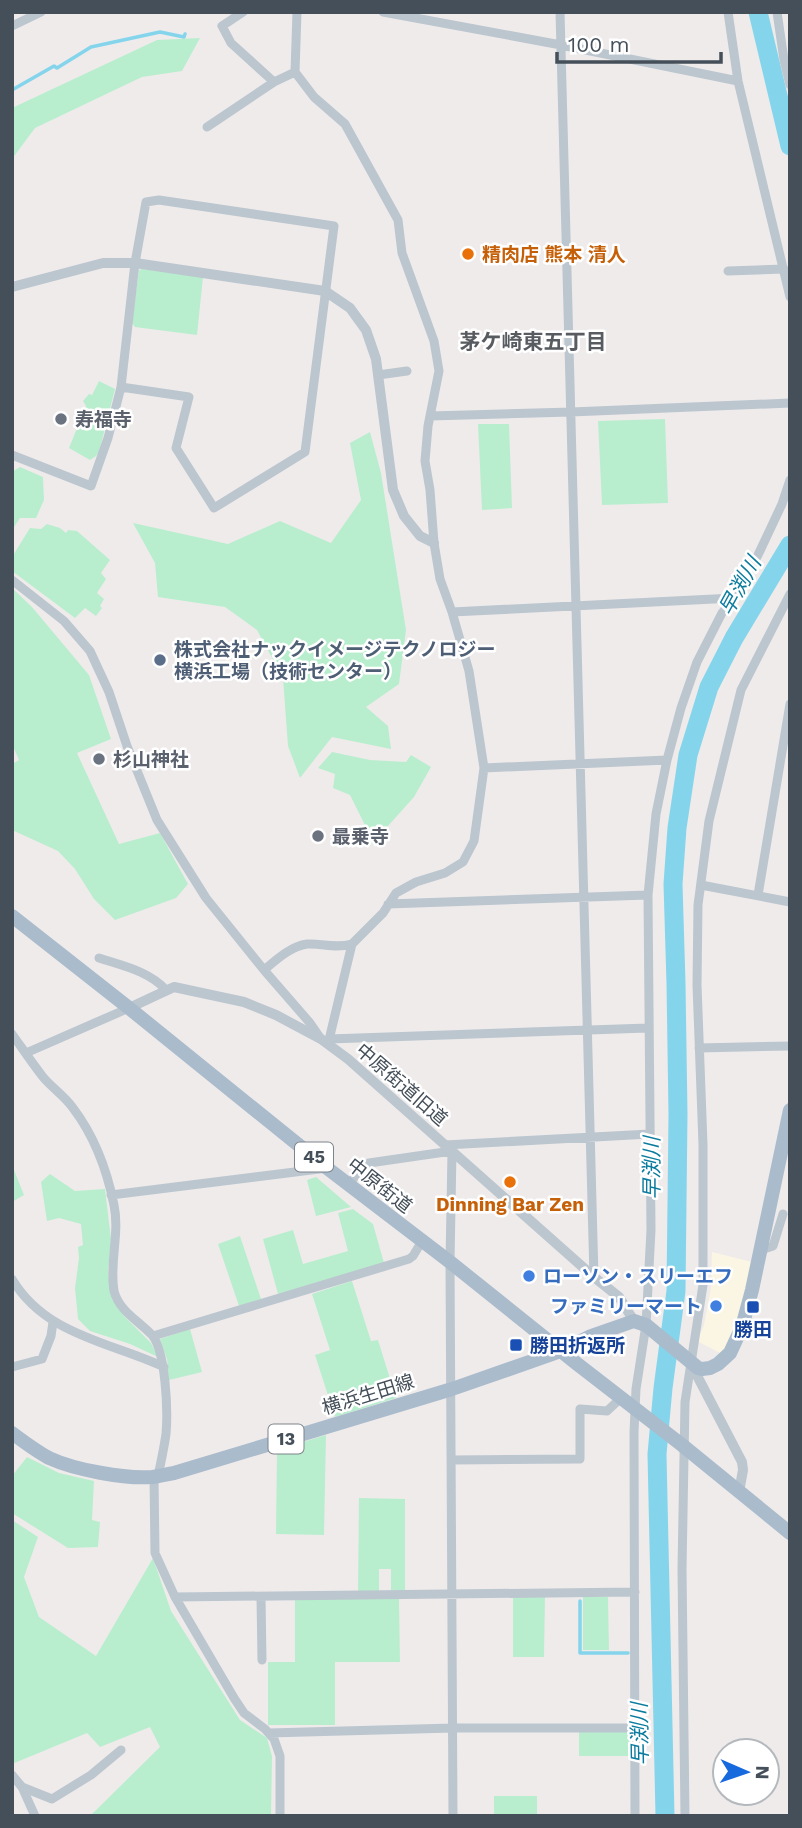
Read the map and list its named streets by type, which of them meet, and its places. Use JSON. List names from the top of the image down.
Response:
{
  "streets": {
    "main road": [
      "45",
      "中原街道",
      "横浜生田線",
      "13"
    ],
    "street": ["中原街道旧道"]
  },
  "crossings": [
    ["中原街道旧道", "横浜生田線"],
    ["45", "中原街道"],
    ["中原街道", "横浜生田線"]
  ],
  "districts": ["茅ケ崎東五丁目"],
  "water": ["早渕川"],
  "places": {
    "other": [
      "精肉店 熊本 清人",
      "寿福寺",
      "株式会社ナックイメージテクノロジー 横浜工場（技術センター）",
      "杉山神社",
      "最乗寺",
      "Dinning Bar Zen",
      "ローソン・スリーエフ",
      "ファミリーマート"
    ],
    "transit": ["勝田", "勝田折返所"]
  },
  "scale_bar": "100 m",
  "north": "right"
}
